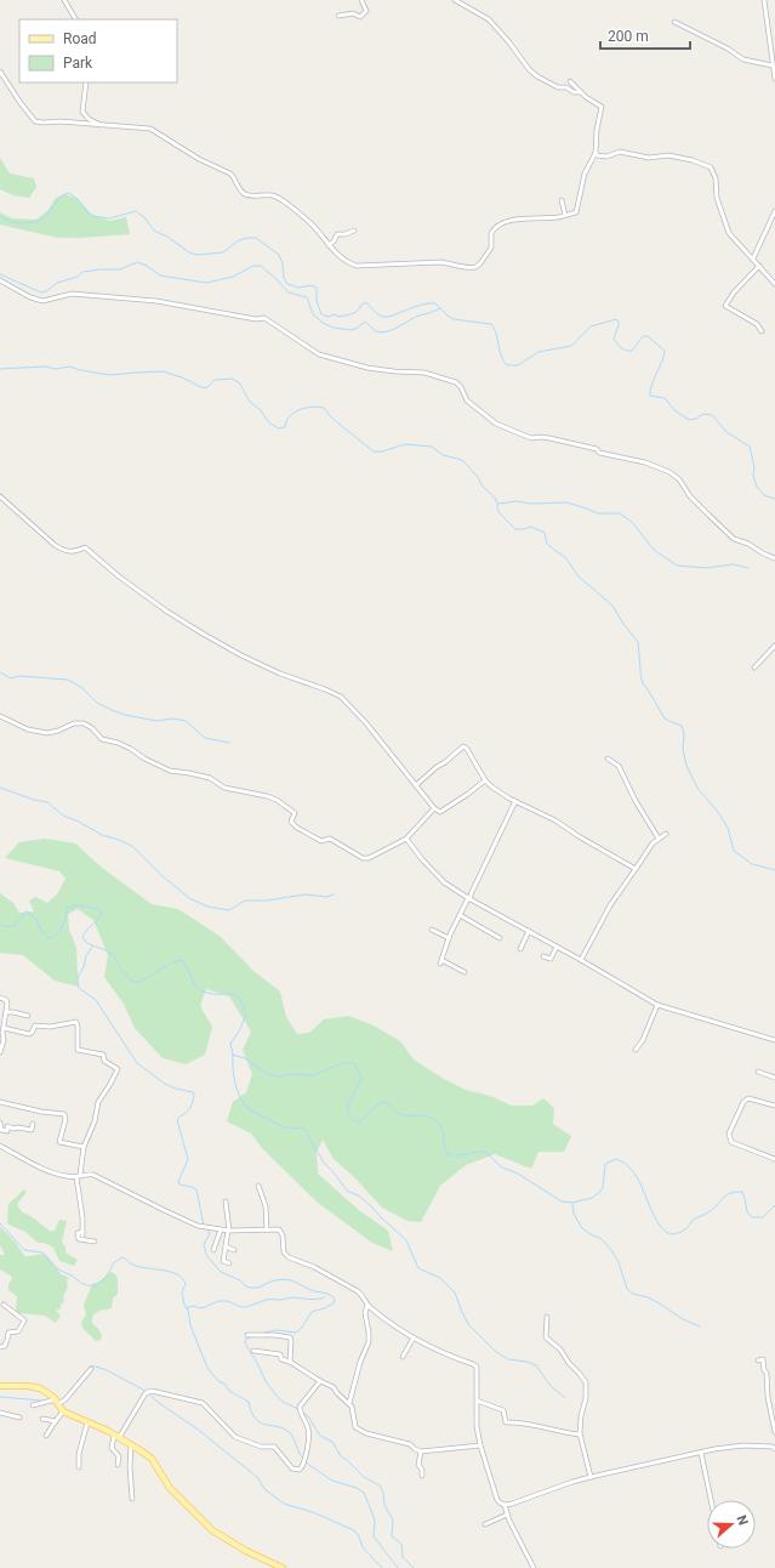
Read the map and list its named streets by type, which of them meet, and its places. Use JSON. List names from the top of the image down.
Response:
{
  "legend": ["Road", "Park"],
  "scale_bar": "200 m",
  "north": "right"
}
